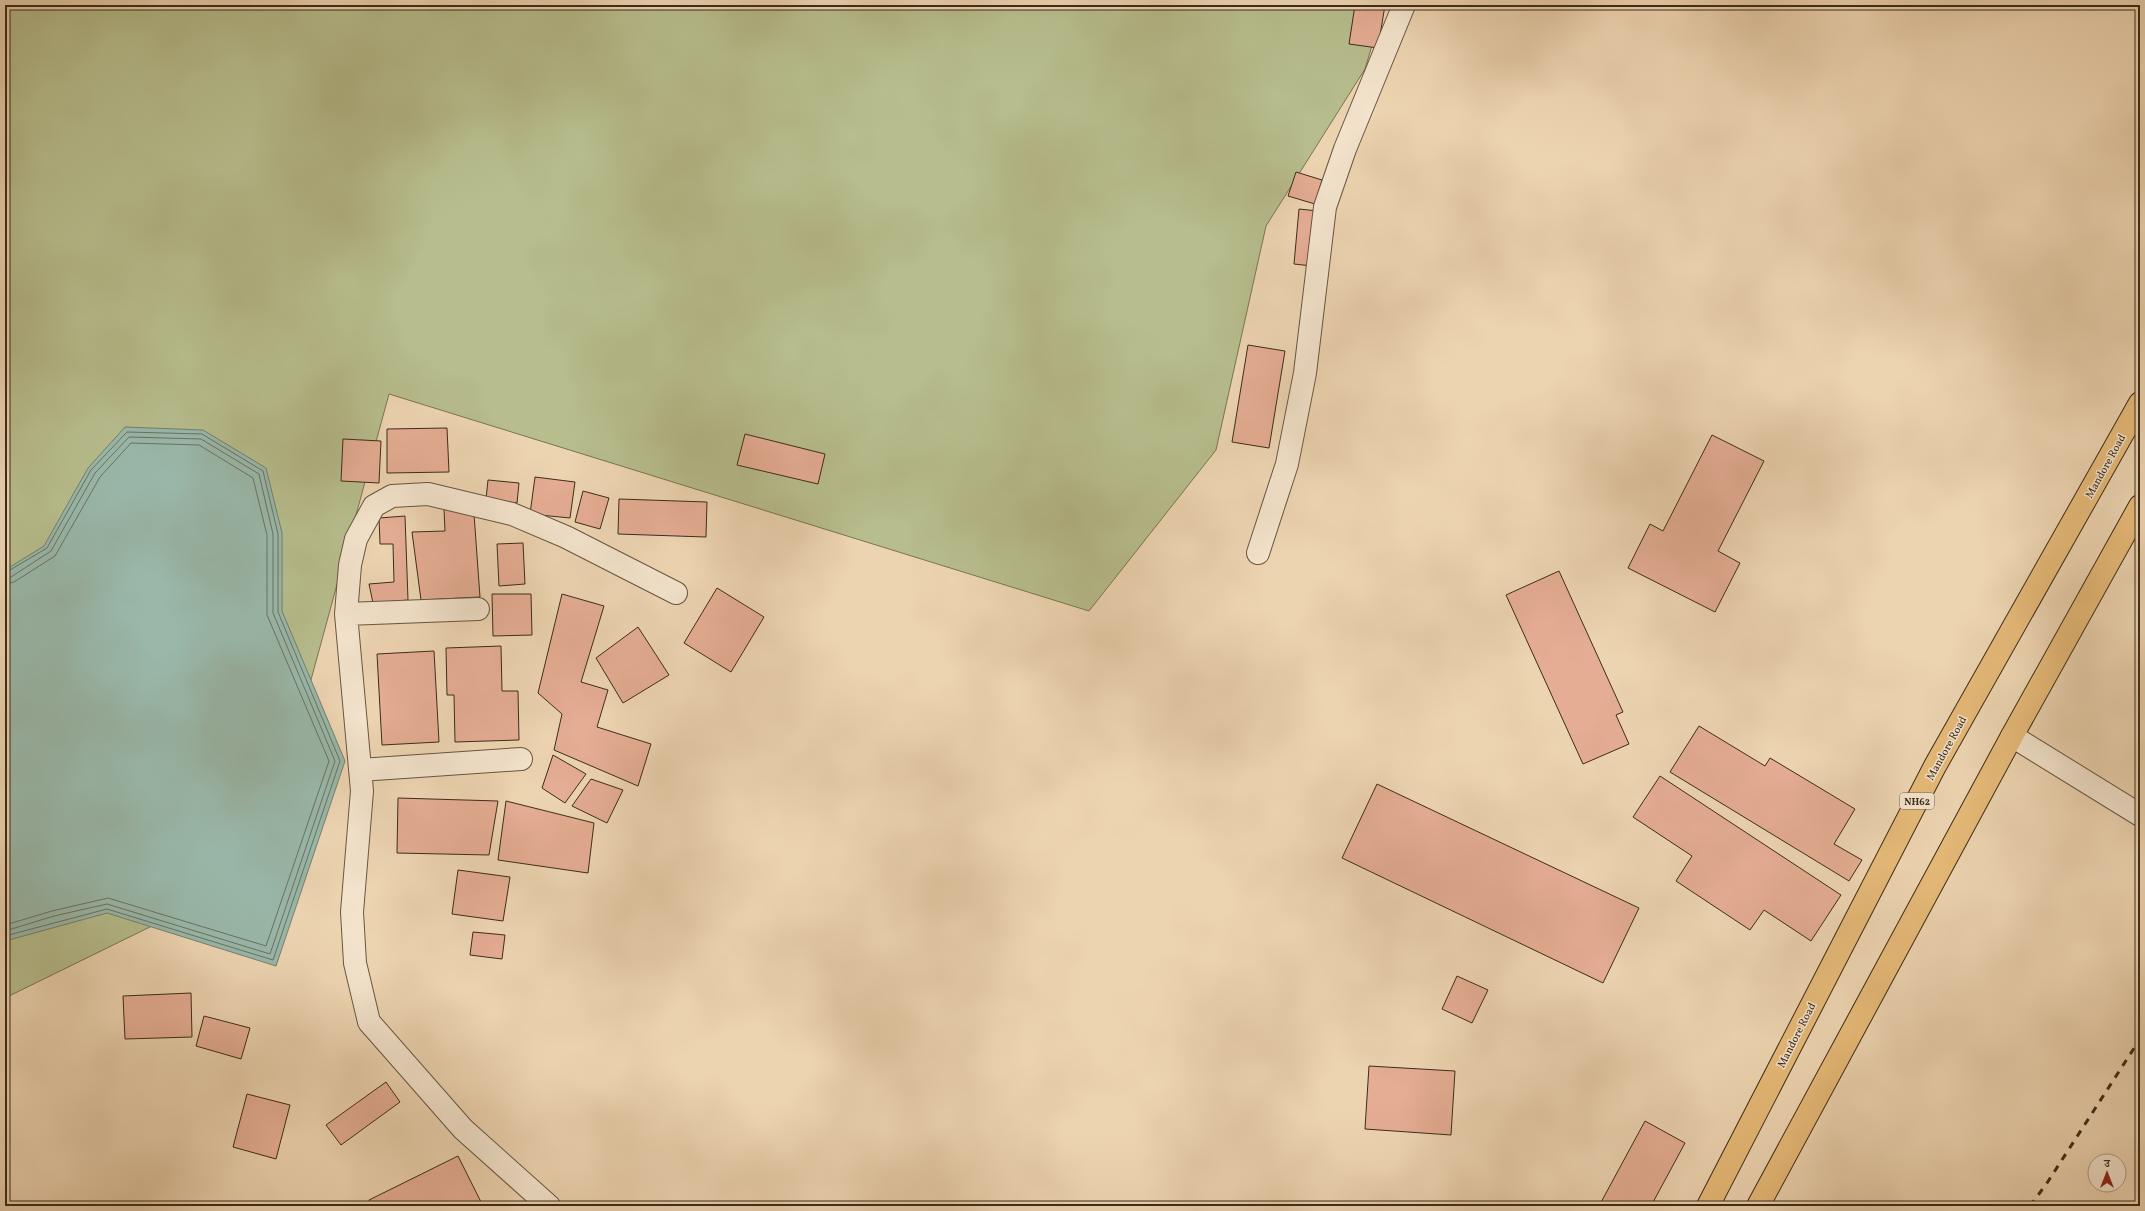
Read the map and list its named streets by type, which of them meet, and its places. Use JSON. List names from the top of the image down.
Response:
{
  "streets": {
    "highway": ["Mandore Road", "NH62"]
  },
  "north": "top"
}
